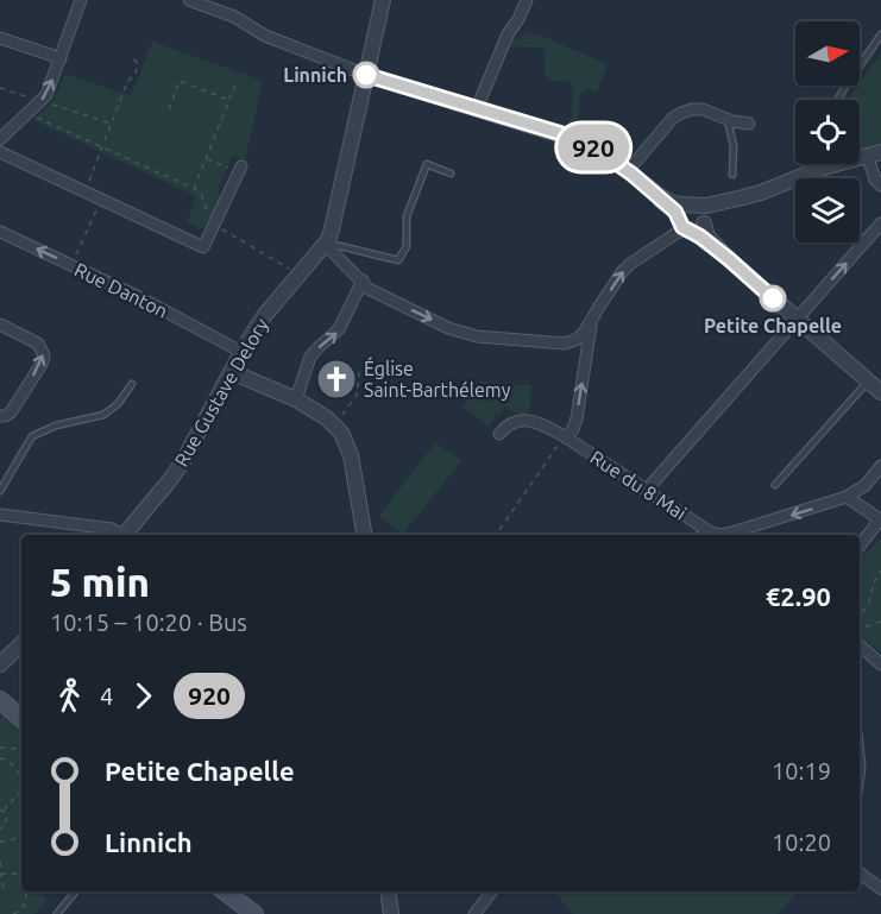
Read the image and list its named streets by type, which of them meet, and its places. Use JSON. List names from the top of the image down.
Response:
{
  "streets": {
    "street": ["Rue Danton", "Rue Gustave Delory", "Rue du 8 Mai"]
  },
  "crossings": [
    ["Rue Danton", "Rue Gustave Delory"]
  ],
  "places": {
    "other": ["Linnich", "Petite Chapelle"],
    "church": ["Église Saint-Barthélemy"]
  },
  "lines": ["bus line 920"],
  "north": "right",
  "page": {
    "on_map": "920",
    "heading": ["5 min", "10:15 – 10:20 · Bus", "€2.90"],
    "legs": ["4", "920"],
    "list": [
      {
        "name": "Petite Chapelle",
        "value": "10:19"
      },
      {
        "name": "Linnich",
        "value": "10:20"
      }
    ]
  }
}
